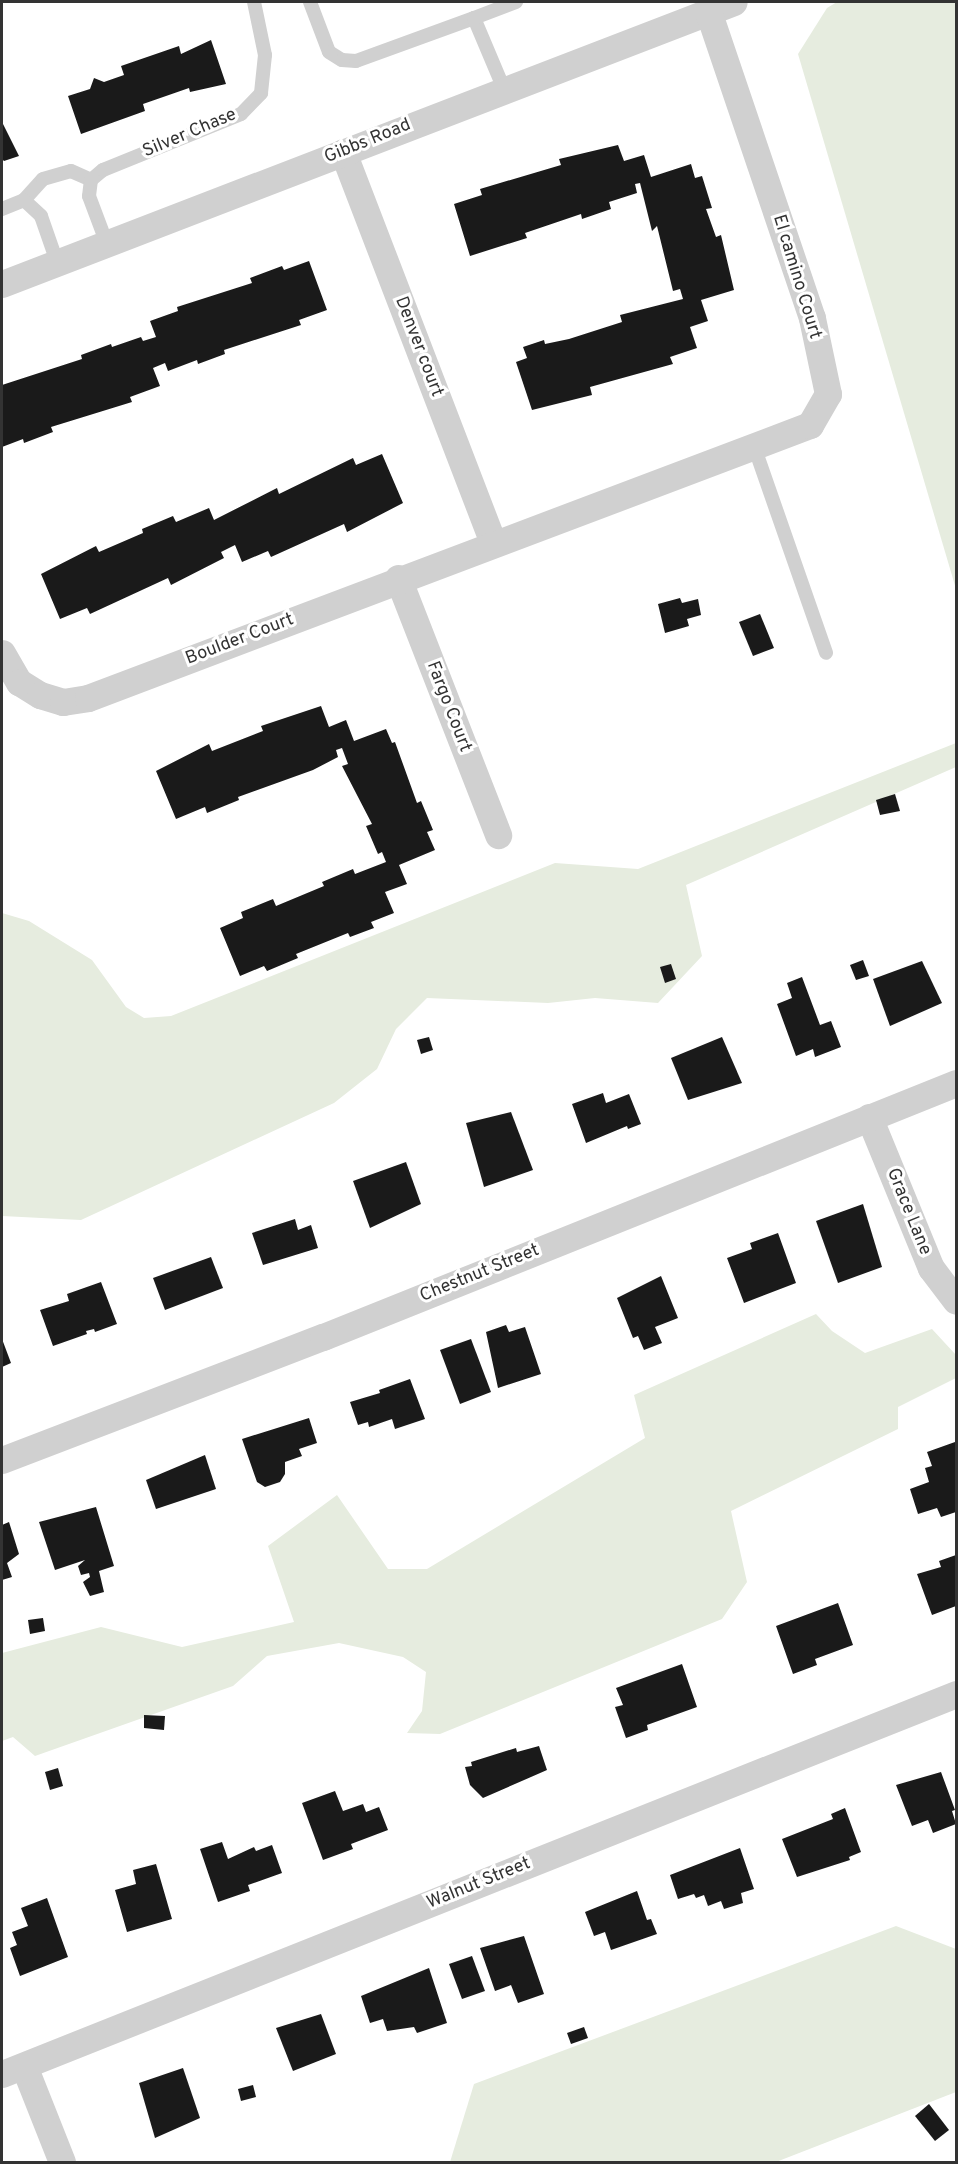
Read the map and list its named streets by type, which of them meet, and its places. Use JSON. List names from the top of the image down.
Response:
{
  "streets": {
    "street": [
      "Gibbs Road",
      "El camino Court",
      "Denver court",
      "Boulder Court",
      "Fargo Court",
      "Grace Lane",
      "Chestnut Street",
      "Walnut Street"
    ],
    "lane": ["Silver Chase"]
  },
  "crossings": [
    ["Gibbs Road", "El camino Court"],
    ["Gibbs Road", "Denver court"],
    ["El camino Court", "Denver court"],
    ["El camino Court", "Boulder Court"],
    ["Denver court", "Boulder Court"],
    ["Boulder Court", "Fargo Court"],
    ["Grace Lane", "Chestnut Street"]
  ]
}
